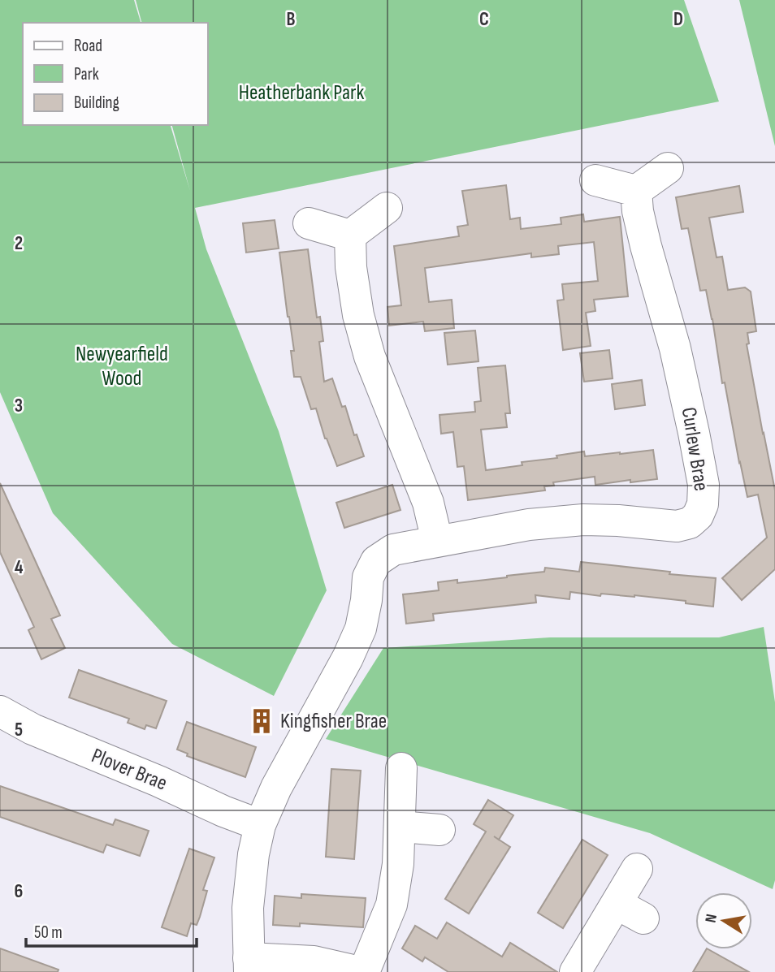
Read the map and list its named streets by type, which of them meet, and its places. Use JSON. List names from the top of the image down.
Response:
{
  "streets": {
    "street": ["Curlew Brae", "Plover Brae"]
  },
  "crossings": [
    ["Curlew Brae", "Plover Brae"]
  ],
  "parks": ["Heatherbank Park", "Newyearfield Wood"],
  "places": {
    "building": ["Kingfisher Brae"]
  },
  "legend": ["Road", "Park", "Building"],
  "scale_bar": "50 m",
  "north": "left",
  "grid": {
    "columns": ["B", "C", "D"],
    "rows": [
      "2",
      "3",
      "4",
      "5",
      "6"
    ]
  }
}
